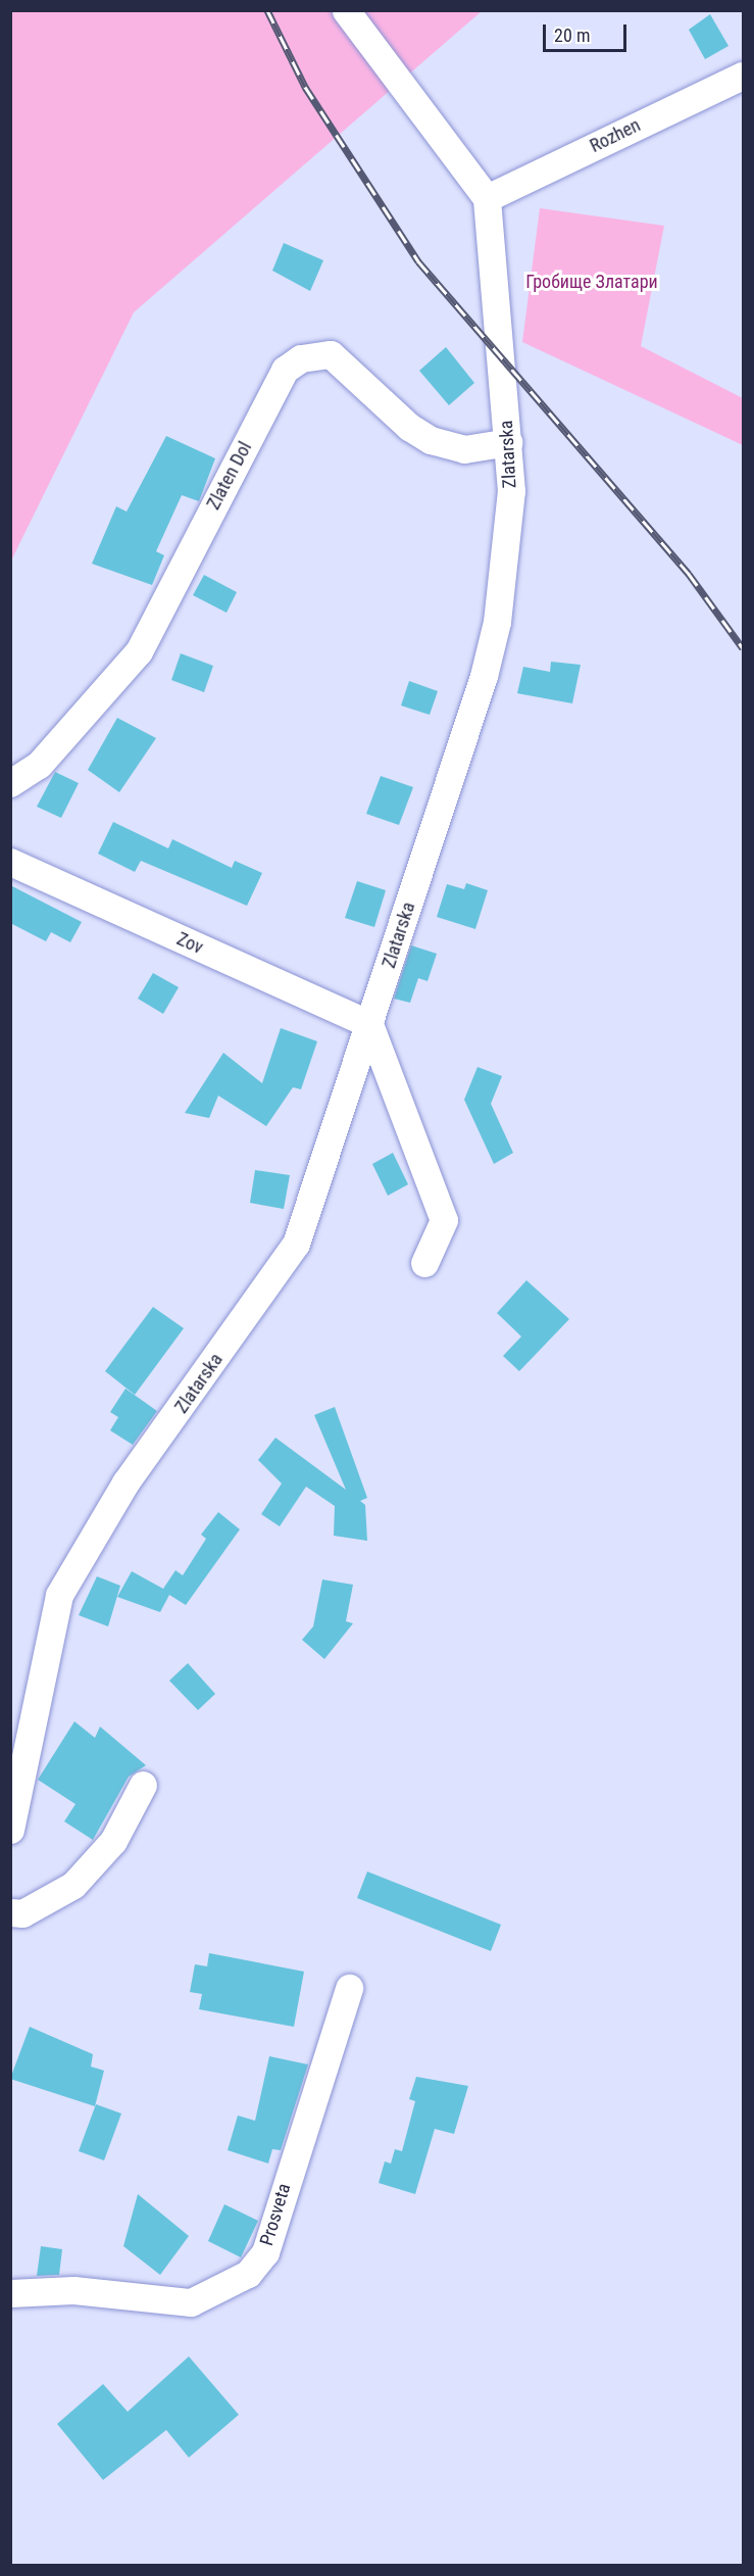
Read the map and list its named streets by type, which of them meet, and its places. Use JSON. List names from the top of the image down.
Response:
{
  "streets": {
    "street": [
      "Rozhen",
      "Zlatarska",
      "Zlaten Dol",
      "Zov",
      "Prosveta"
    ]
  },
  "crossings": [
    ["Rozhen", "Zlatarska"],
    ["Zlatarska", "Zlaten Dol"],
    ["Zlatarska", "Zov"]
  ],
  "parks": ["Гробище Златари"],
  "scale_bar": "20 m"
}
